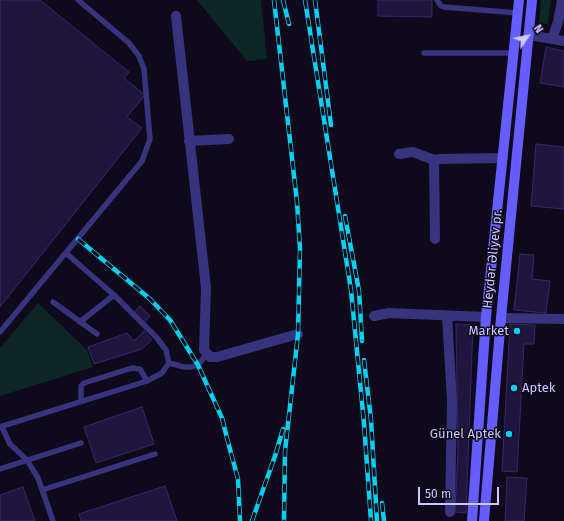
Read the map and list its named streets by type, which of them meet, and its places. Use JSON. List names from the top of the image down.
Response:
{
  "streets": {
    "main road": ["Heydər Əliyev pr."]
  },
  "places": ["Market", "Aptek", "Günel Aptek"],
  "scale_bar": "50 m",
  "north": "top right"
}
